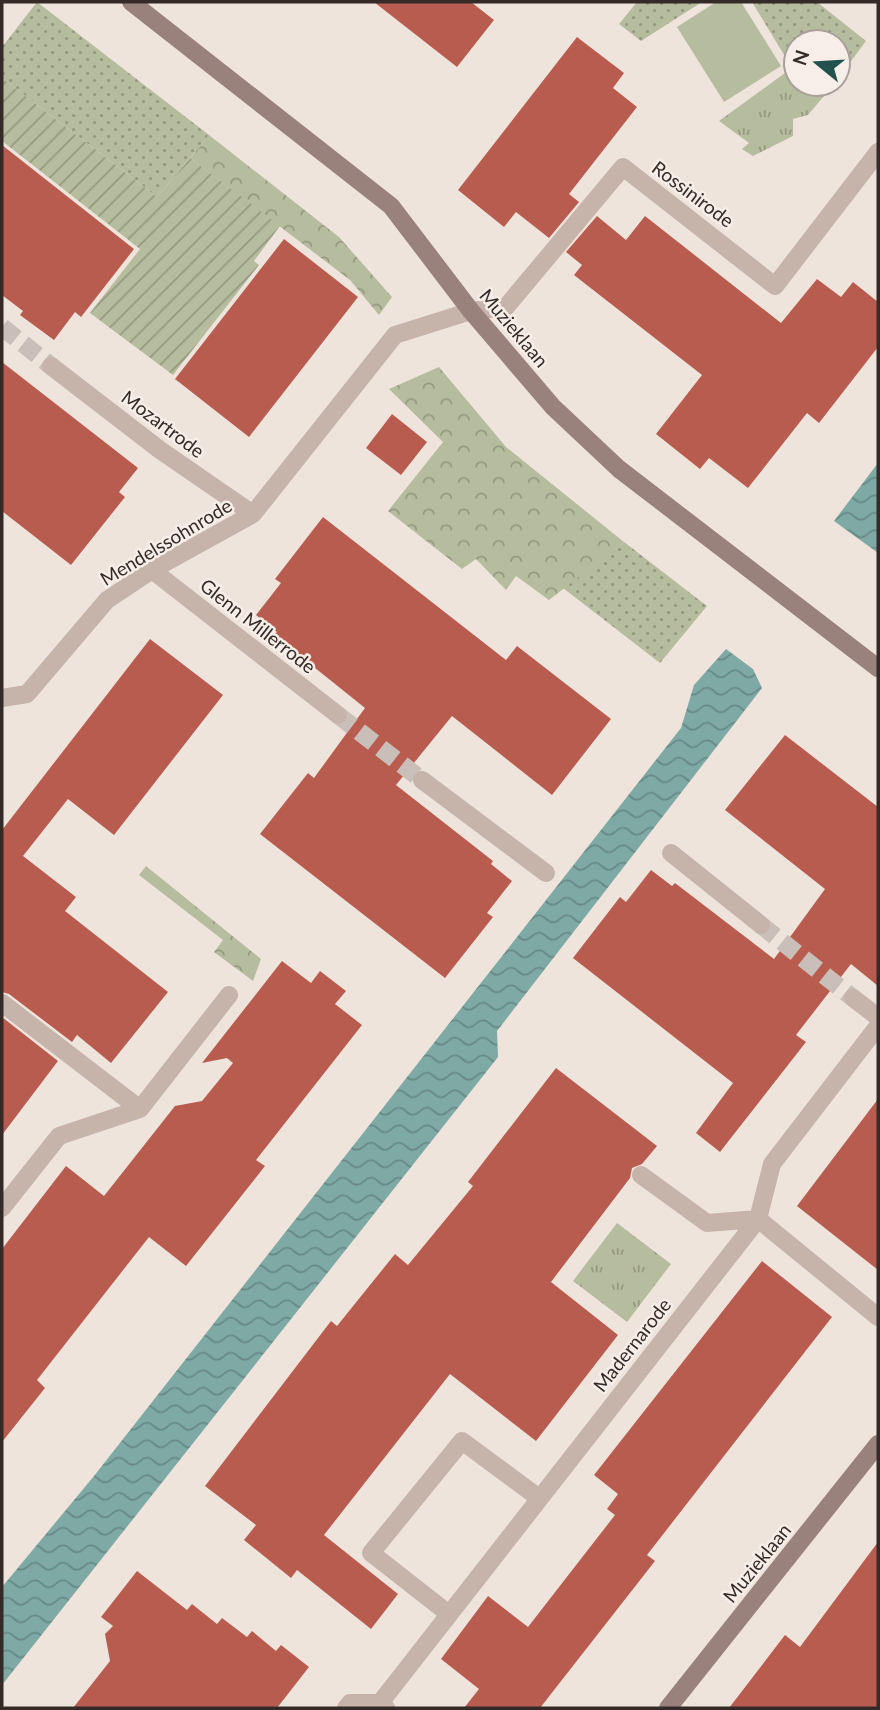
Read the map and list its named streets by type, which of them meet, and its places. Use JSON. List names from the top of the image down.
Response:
{
  "streets": {
    "street": [
      "Rossinirode",
      "Muzieklaan",
      "Mozartrode",
      "Mendelssohnrode",
      "Glenn Millerrode",
      "Madernarode"
    ]
  },
  "crossings": [
    ["Rossinirode", "Muzieklaan"],
    ["Rossinirode", "Mendelssohnrode"],
    ["Muzieklaan", "Mendelssohnrode"],
    ["Mozartrode", "Mendelssohnrode"],
    ["Mendelssohnrode", "Glenn Millerrode"]
  ],
  "north": "left"
}
